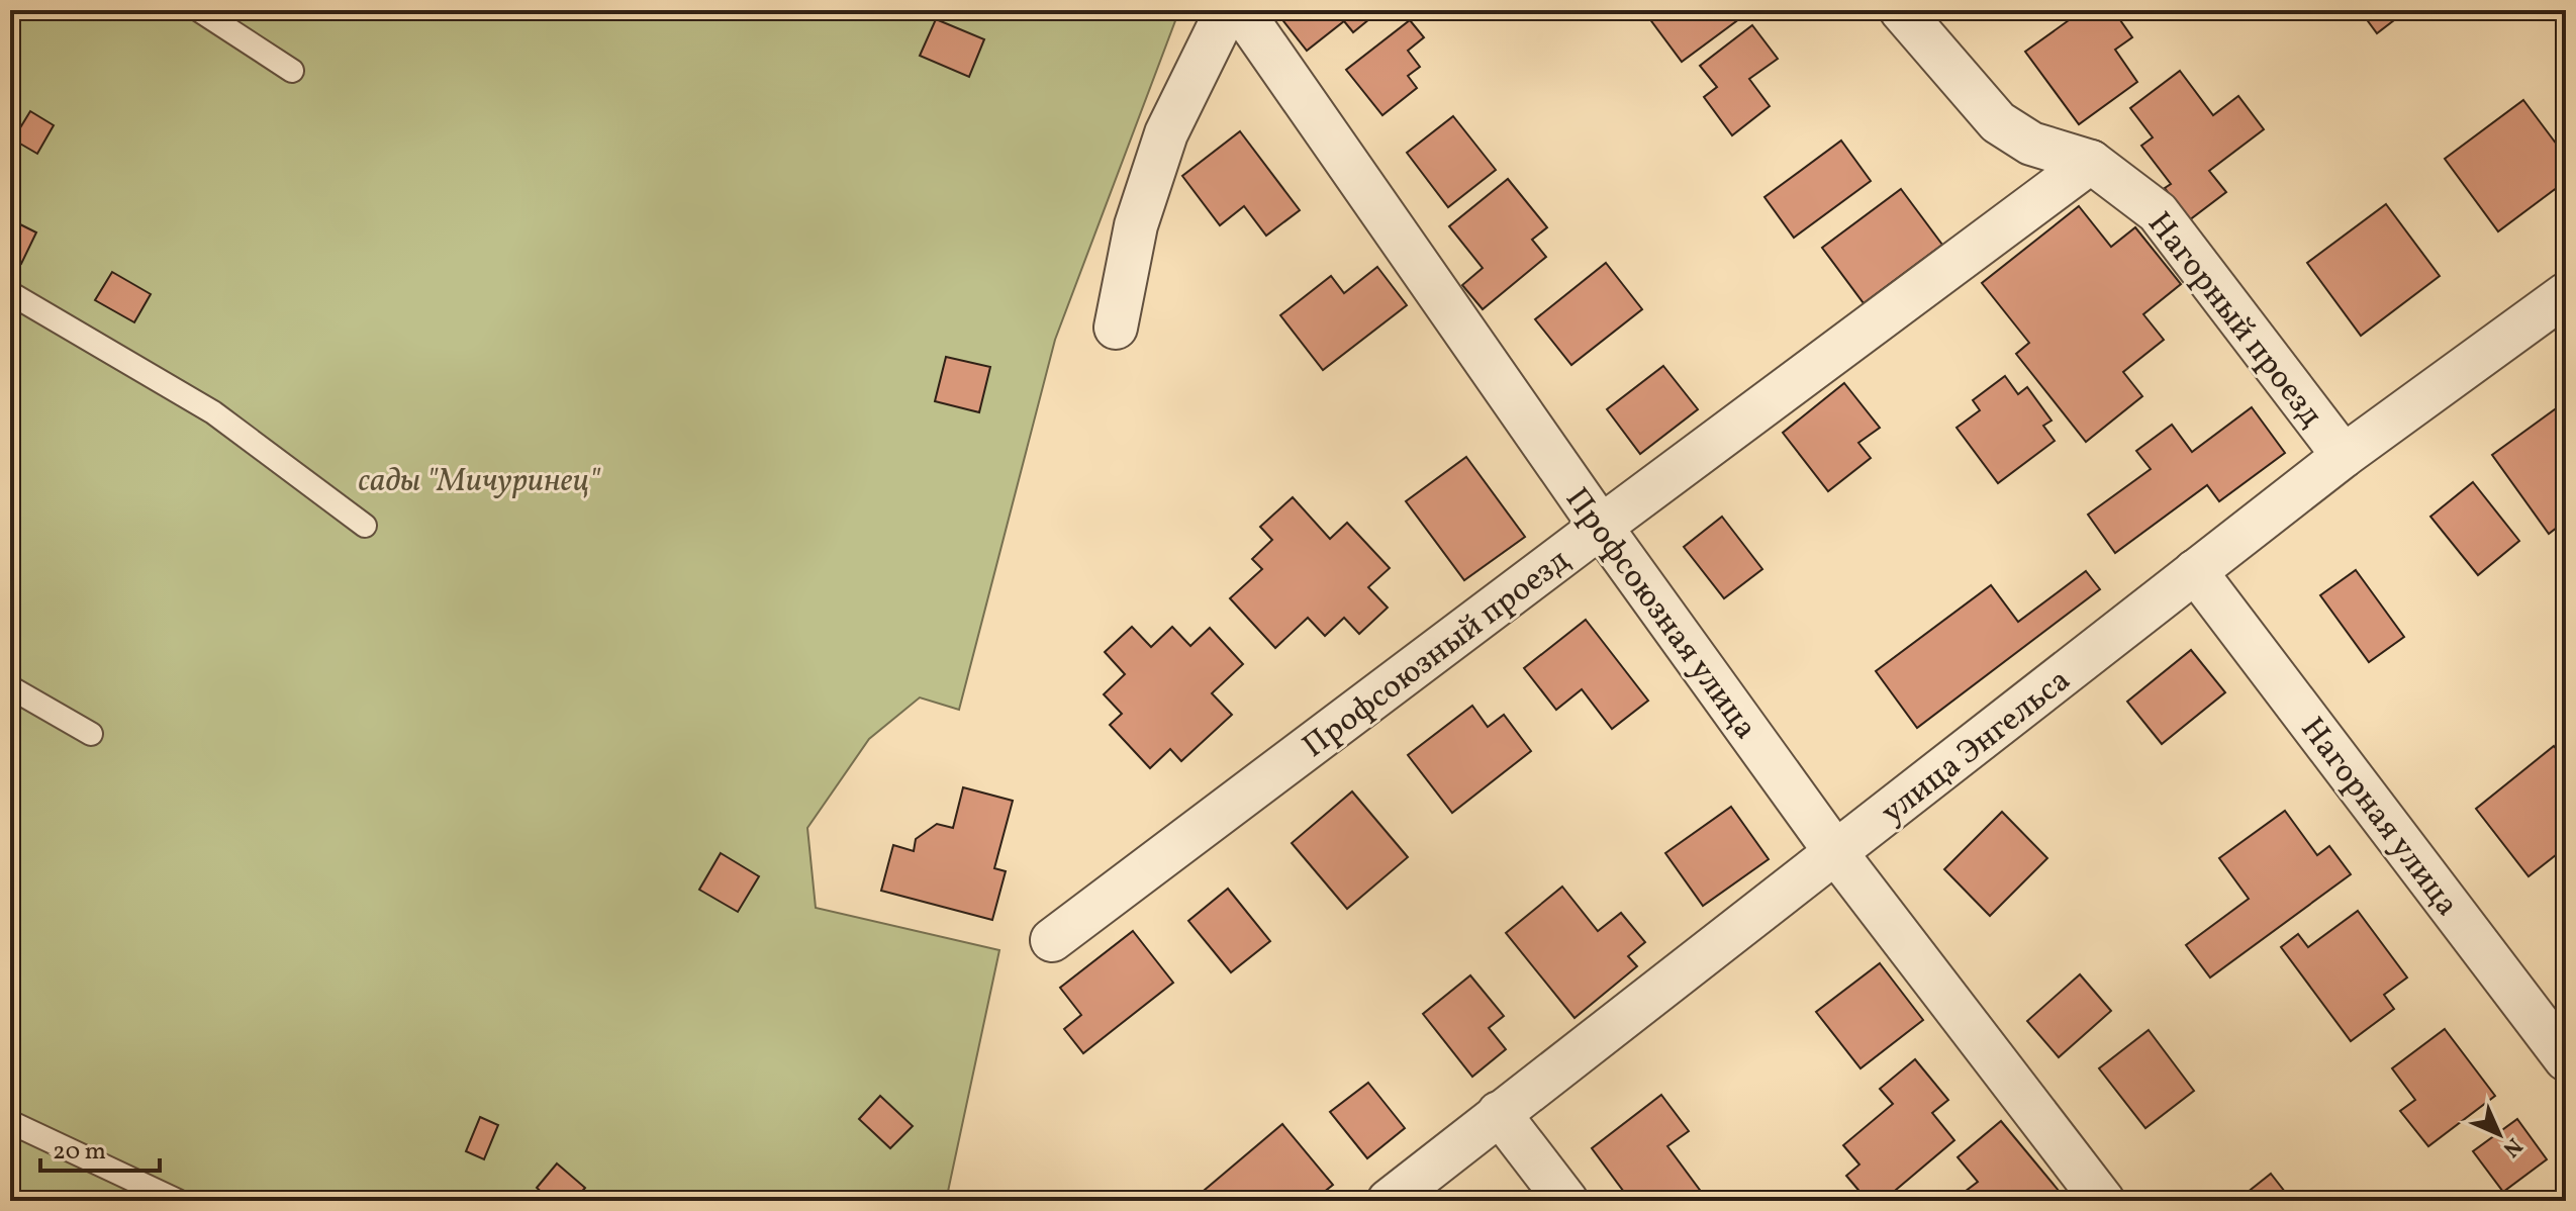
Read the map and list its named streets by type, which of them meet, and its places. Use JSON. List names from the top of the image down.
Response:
{
  "streets": {
    "street": [
      "Нагорный проезд",
      "Профсоюзная улица",
      "Профсоюзный проезд",
      "улица Энгельса",
      "Нагорная улица"
    ]
  },
  "crossings": [
    ["Нагорный проезд", "Профсоюзный проезд"],
    ["Нагорный проезд", "улица Энгельса"],
    ["Профсоюзная улица", "Профсоюзный проезд"],
    ["Профсоюзная улица", "улица Энгельса"],
    ["улица Энгельса", "Нагорная улица"]
  ],
  "parks": ["сады \"Мичуринец\""],
  "scale_bar": "20 m",
  "north": "bottom right"
}
